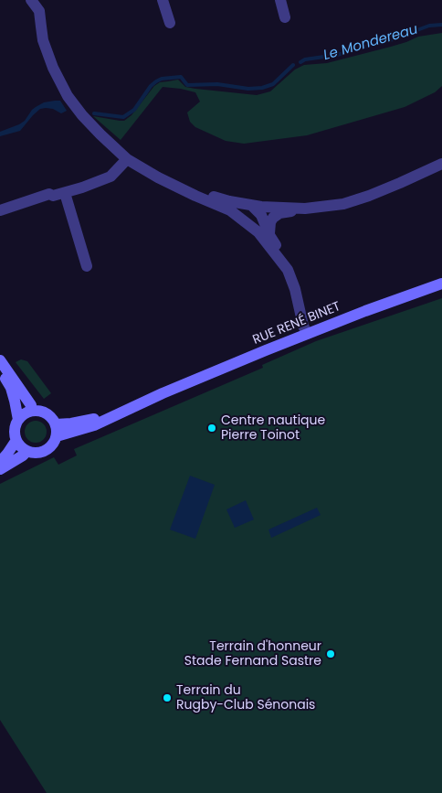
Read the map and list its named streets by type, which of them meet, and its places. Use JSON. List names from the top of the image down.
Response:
{
  "streets": {
    "street": ["RUE RENÉ BINET"]
  },
  "water": ["Le Mondereau"],
  "places": ["Centre nautique Pierre Toinot", "Terrain d'honneur Stade Fernand Sastre", "Terrain du Rugby-Club Sénonais"]
}
